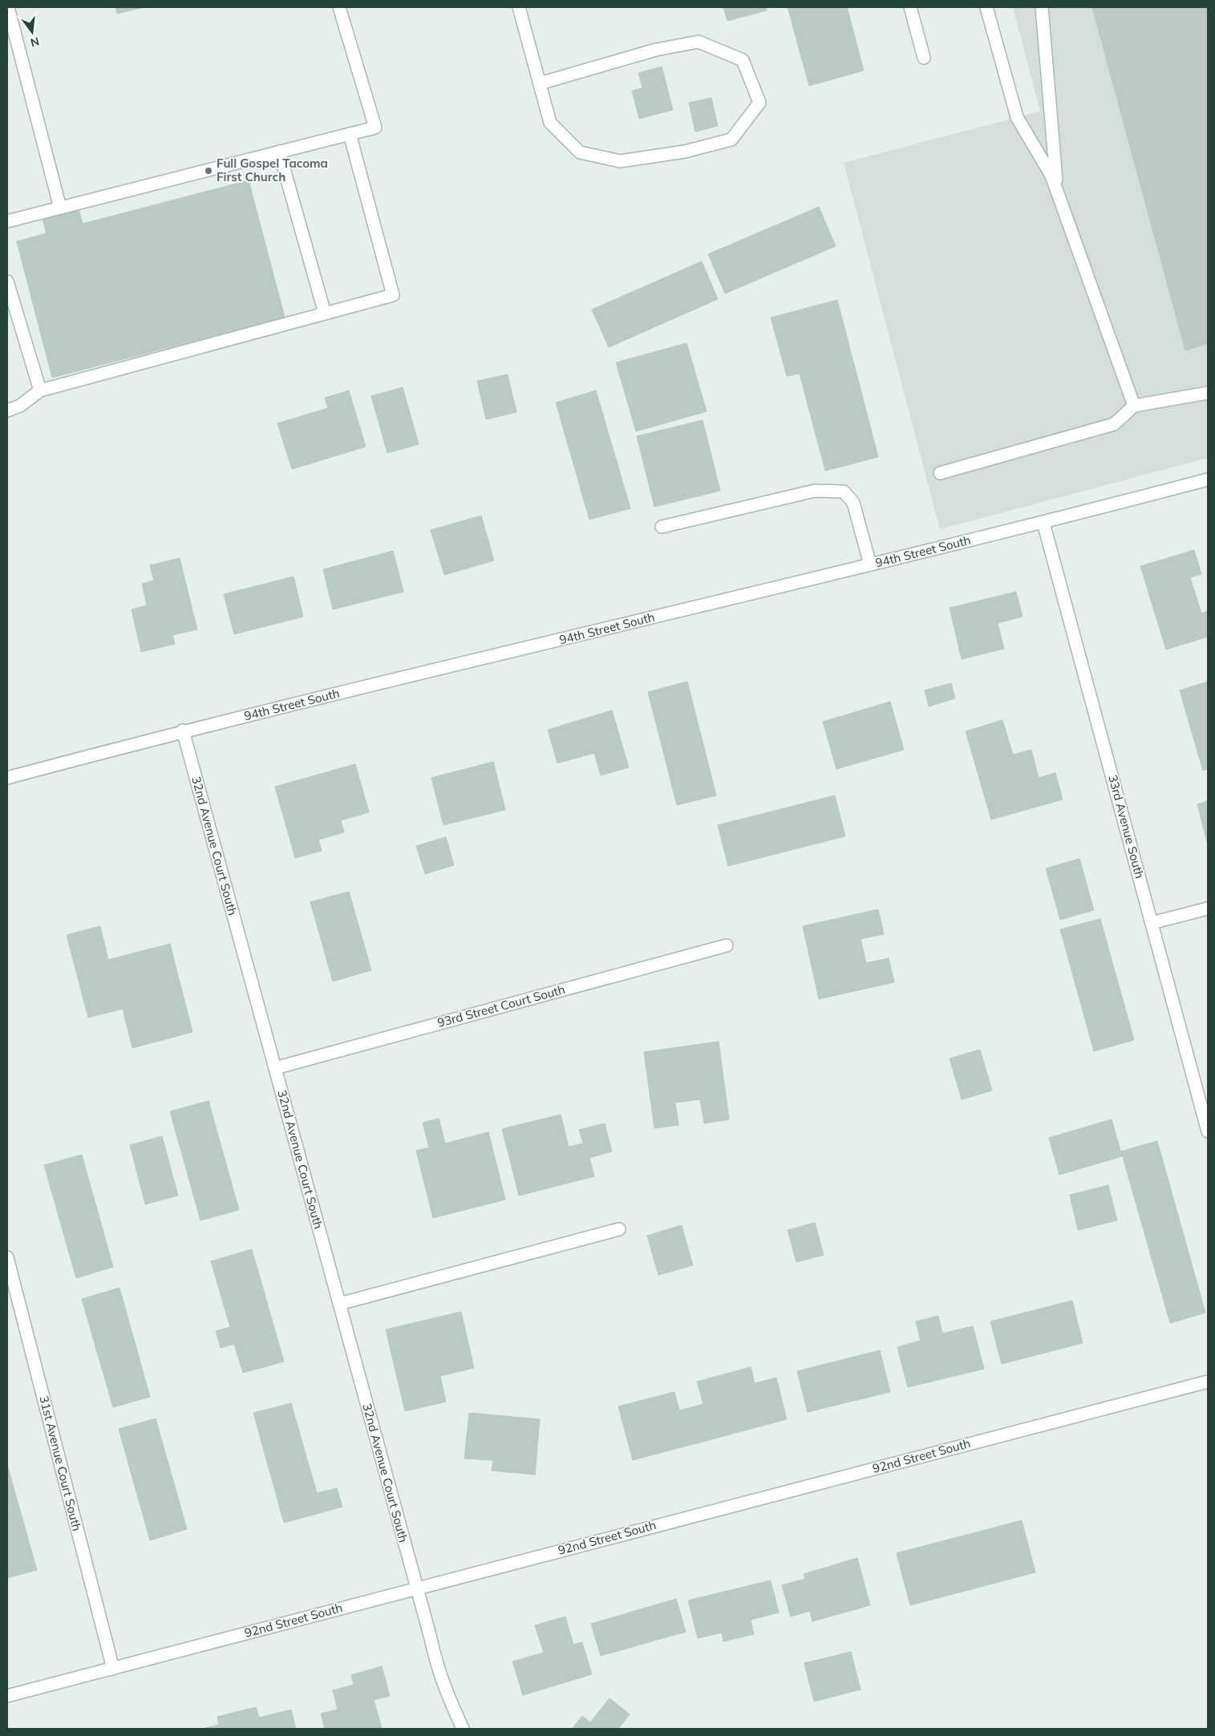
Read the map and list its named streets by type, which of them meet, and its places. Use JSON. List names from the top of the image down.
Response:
{
  "streets": {
    "street": [
      "94th Street South",
      "33rd Avenue South",
      "32nd Avenue Court South",
      "93rd Street Court South",
      "92nd Street South",
      "31st Avenue Court South"
    ]
  },
  "crossings": [
    ["94th Street South", "33rd Avenue South"],
    ["94th Street South", "32nd Avenue Court South"],
    ["32nd Avenue Court South", "93rd Street Court South"],
    ["32nd Avenue Court South", "92nd Street South"],
    ["92nd Street South", "31st Avenue Court South"]
  ],
  "places": ["Full Gospel Tacoma First Church"],
  "north": "bottom"
}
